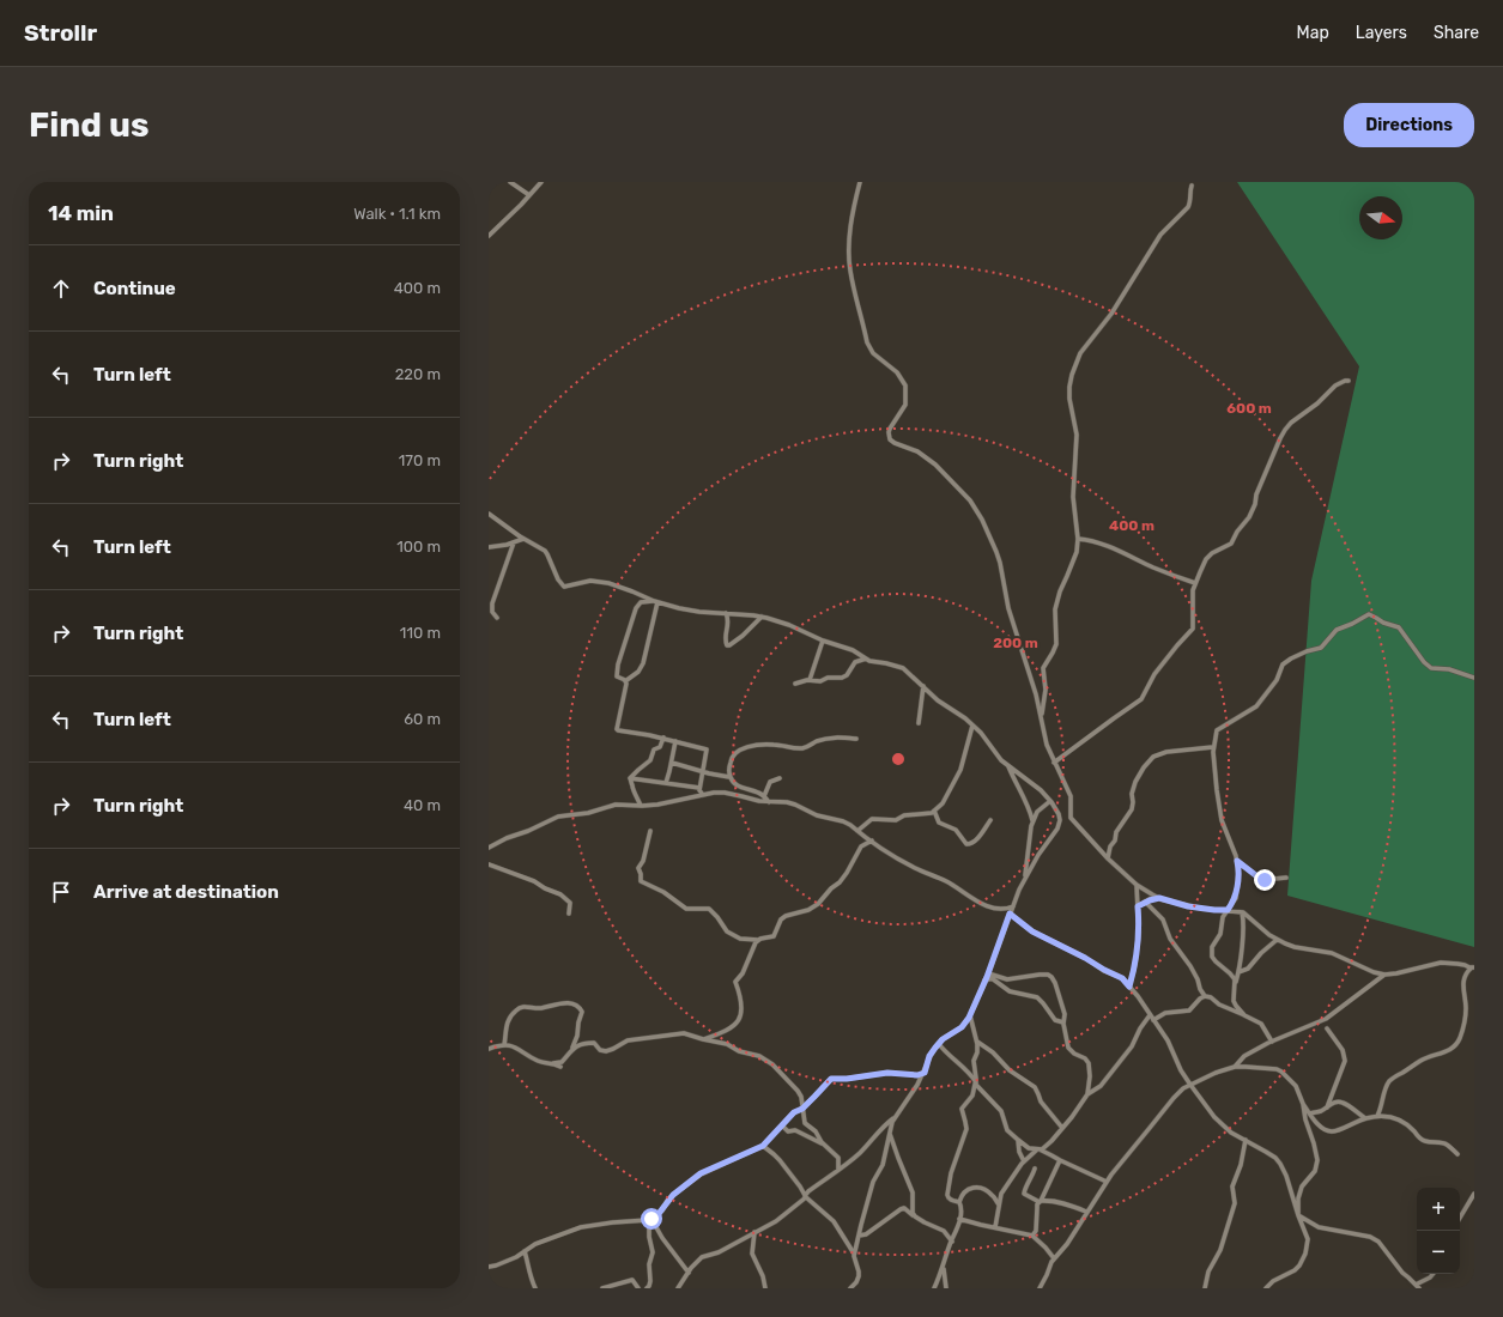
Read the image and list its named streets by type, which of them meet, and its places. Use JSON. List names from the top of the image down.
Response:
{
  "north": "right",
  "page": {
    "header": "Strollr",
    "nav": ["Map", "Layers", "Share"],
    "buttons": "Directions",
    "title": "Find us",
    "heading": ["14 min", "Walk · 1.1 km"],
    "list": [
      ["Continue", "400 m"],
      ["Turn left", "220 m"],
      ["Turn right", "170 m"],
      ["Turn left", "100 m"],
      ["Turn right", "110 m"],
      ["Turn left", "60 m"],
      ["Turn right", "40 m"],
      "Arrive at destination"
    ],
    "map_buttons": ["+", "−"]
  },
  "rings": ["600 m", "400 m", "200 m"]
}
